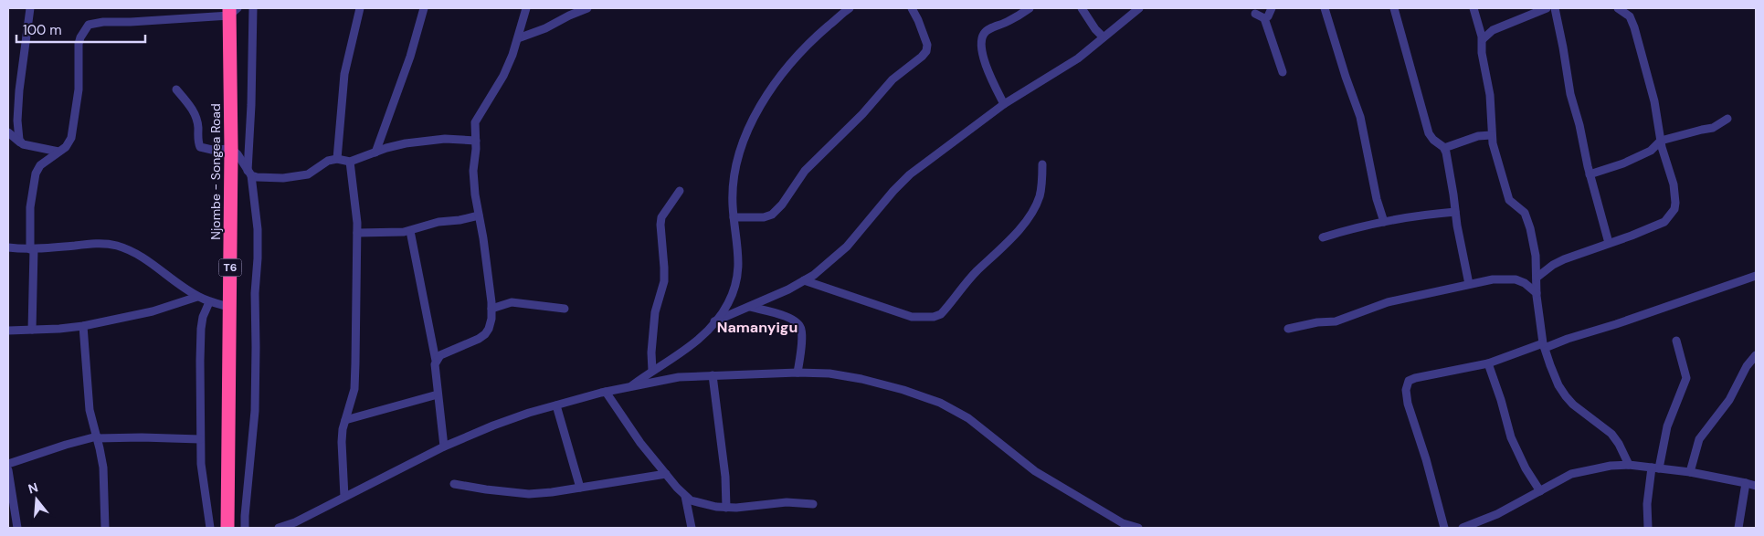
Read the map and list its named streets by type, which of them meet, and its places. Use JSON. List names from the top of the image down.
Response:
{
  "streets": {
    "highway": ["Njombe - Songea Road", "T6"]
  },
  "districts": ["Namanyigu"],
  "scale_bar": "100 m",
  "north": "top"
}
